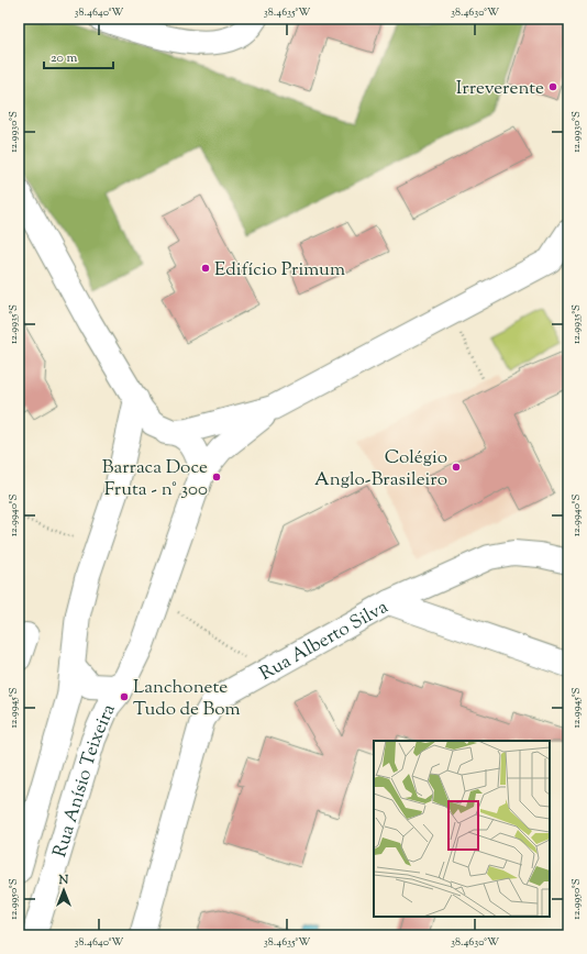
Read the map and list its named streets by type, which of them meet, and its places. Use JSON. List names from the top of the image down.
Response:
{
  "streets": {
    "street": ["Rua Alberto Silva", "Rua Anísio Teixeira"]
  },
  "places": [
    "Irreverente",
    "Edifício Primum",
    "Colégio Anglo-Brasileiro",
    "Barraca Doce Fruta - n° 300",
    "Lanchonete Tudo de Bom"
  ],
  "scale_bar": "20 m",
  "north": "top",
  "coordinates": [
    "38.4640°W",
    "38.4635°W",
    "38.4630°W",
    "12.9930°S",
    "12.9935°S",
    "12.9940°S",
    "12.9945°S",
    "12.9950°S"
  ]
}
